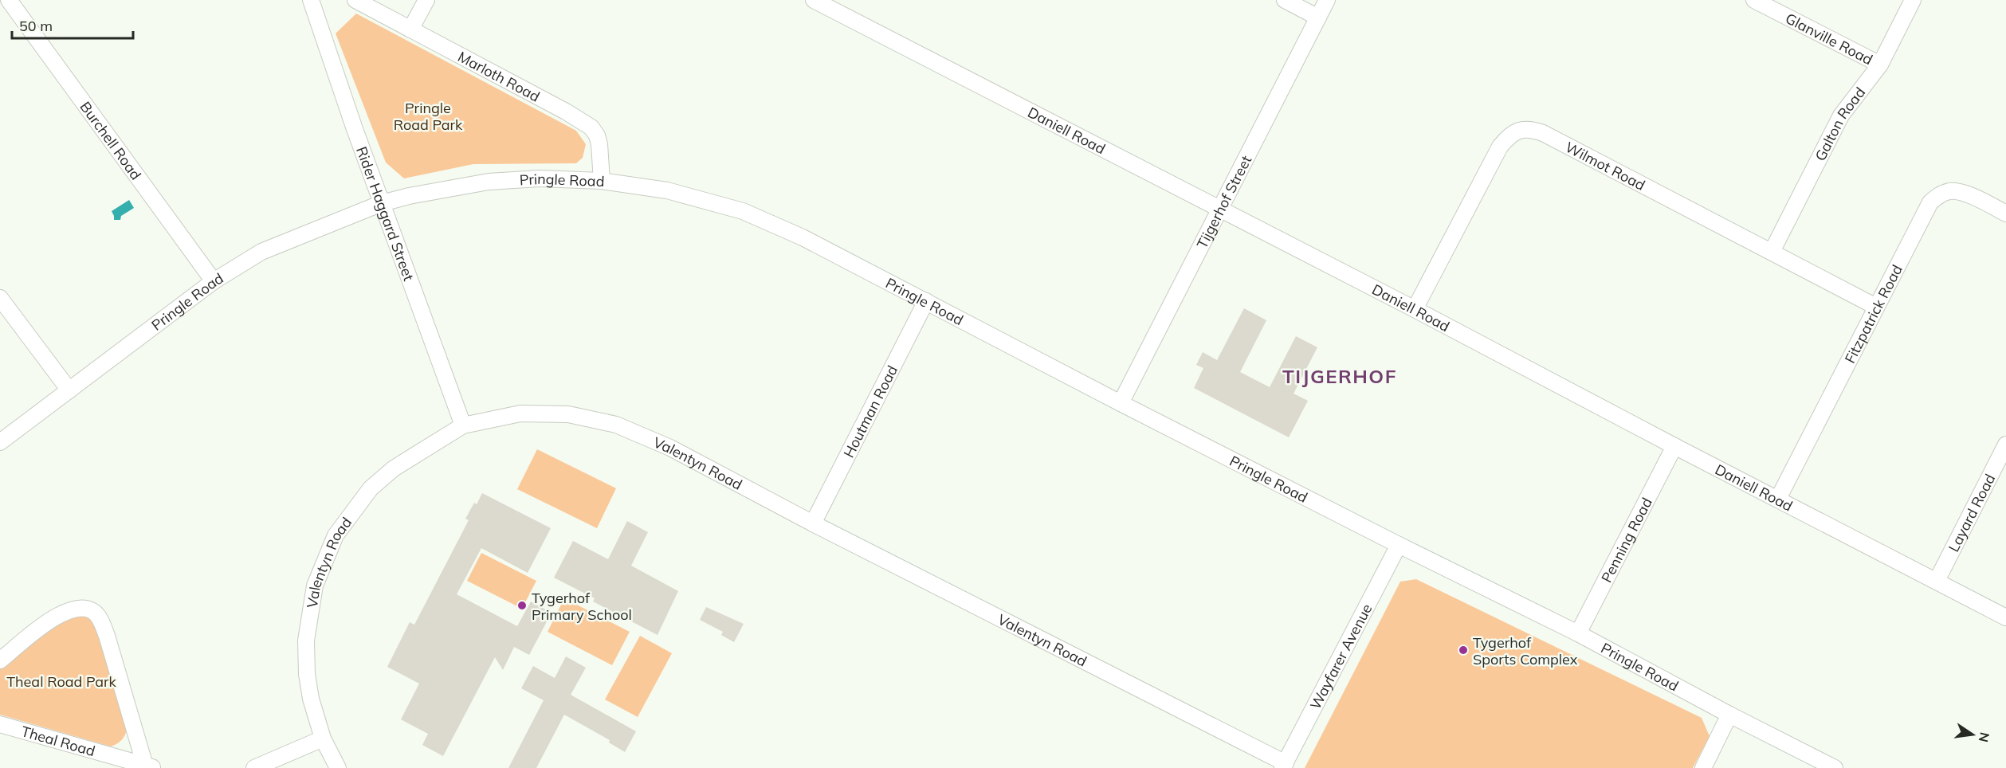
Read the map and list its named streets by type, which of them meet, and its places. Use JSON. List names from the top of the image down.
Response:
{
  "streets": {
    "street": [
      "Glanville Road",
      "Marloth Road",
      "Galton Road",
      "Daniell Road",
      "Burchell Road",
      "Wilmot Road",
      "Pringle Road",
      "Tijgerhof Street",
      "Rider Haggard Street",
      "Fitzpatrick Road",
      "Houtman Road",
      "Valentyn Road",
      "Layard Road",
      "Penning Road",
      "Wayfarer Avenue",
      "Theal Road"
    ]
  },
  "crossings": [
    ["Glanville Road", "Galton Road"],
    ["Marloth Road", "Pringle Road"],
    ["Galton Road", "Wilmot Road"],
    ["Daniell Road", "Wilmot Road"],
    ["Daniell Road", "Tijgerhof Street"],
    ["Daniell Road", "Fitzpatrick Road"],
    ["Daniell Road", "Layard Road"],
    ["Daniell Road", "Penning Road"],
    ["Burchell Road", "Pringle Road"],
    ["Wilmot Road", "Fitzpatrick Road"],
    ["Pringle Road", "Tijgerhof Street"],
    ["Pringle Road", "Rider Haggard Street"],
    ["Pringle Road", "Houtman Road"],
    ["Pringle Road", "Penning Road"],
    ["Pringle Road", "Wayfarer Avenue"],
    ["Rider Haggard Street", "Valentyn Road"],
    ["Houtman Road", "Valentyn Road"],
    ["Valentyn Road", "Wayfarer Avenue"]
  ],
  "districts": ["TIJGERHOF"],
  "parks": ["Pringle Road Park", "Theal Road Park"],
  "places": ["Tygerhof Primary School", "Tygerhof Sports Complex"],
  "scale_bar": "50 m",
  "north": "right"
}
